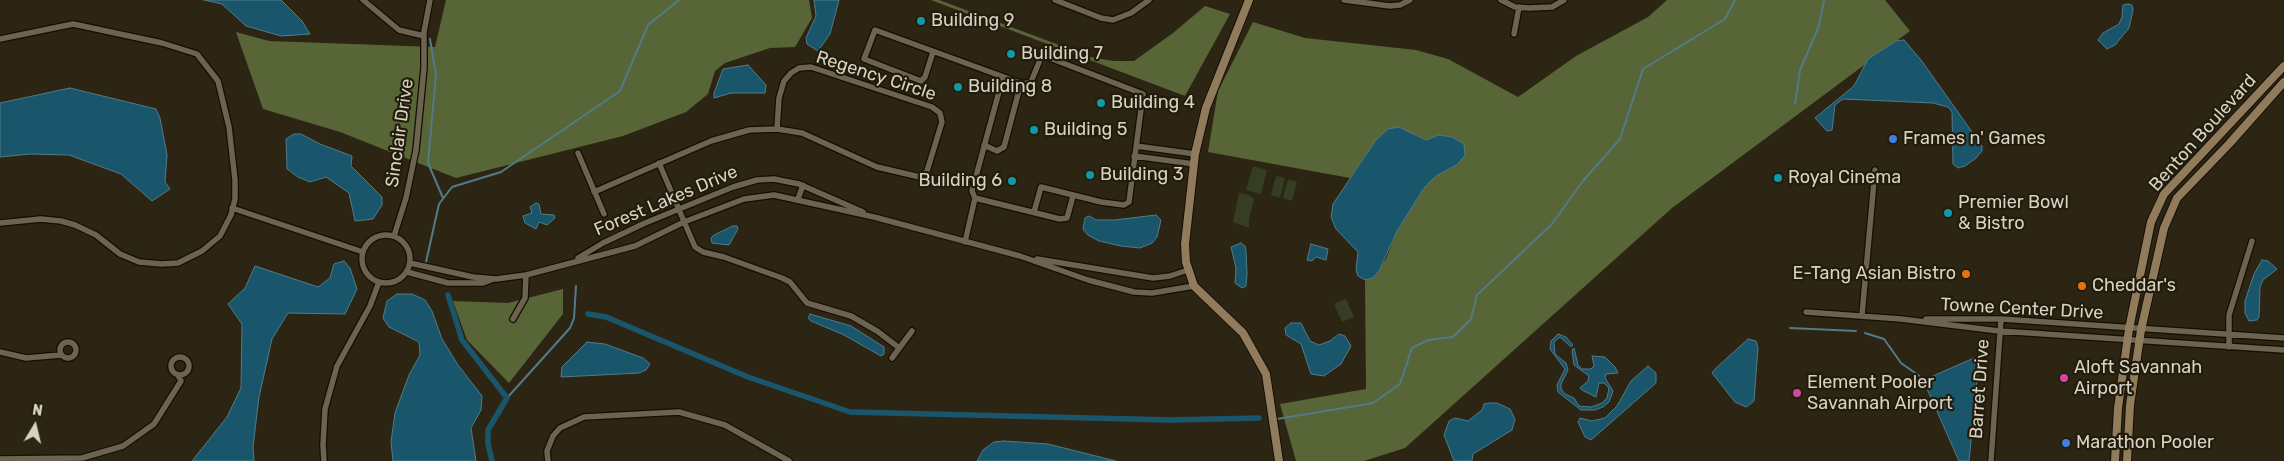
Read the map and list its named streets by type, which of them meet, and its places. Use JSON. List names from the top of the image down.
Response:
{
  "streets": {
    "street": [
      "Regency Circle",
      "Sinclair Drive",
      "Benton Boulevard",
      "Forest Lakes Drive",
      "Towne Center Drive",
      "Barret Drive"
    ]
  },
  "crossings": [
    ["Sinclair Drive", "Forest Lakes Drive"],
    ["Benton Boulevard", "Towne Center Drive"],
    ["Towne Center Drive", "Barret Drive"]
  ],
  "places": [
    "Building 9",
    "Building 7",
    "Building 8",
    "Building 4",
    "Building 5",
    "Frames n' Games",
    "Building 3",
    "Royal Cinema",
    "Building 6",
    "Premier Bowl & Bistro",
    "E-Tang Asian Bistro",
    "Cheddar's",
    "Aloft Savannah Airport",
    "Element Pooler Savannah Airport",
    "Marathon Pooler"
  ],
  "north": "top"
}
